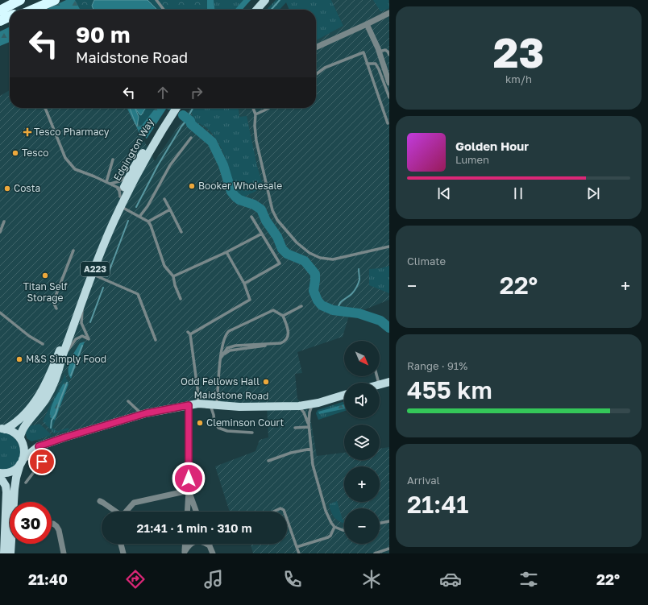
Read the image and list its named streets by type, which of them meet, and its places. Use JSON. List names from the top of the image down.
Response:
{
  "streets": {
    "main road": ["Edgington Way", "A223", "Maidstone Road"]
  },
  "places": {
    "health": ["Tesco Pharmacy"],
    "other": [
      "Tesco",
      "Booker Wholesale",
      "Costa",
      "Titan Self Storage",
      "M&S Simply Food",
      "Odd Fellows Hall",
      "Cleminson Court"
    ]
  },
  "north": "bottom right",
  "page": {
    "tile": [
      ["23", "km/h"],
      "Climate",
      ["Range · 91%", "455 km"],
      ["Arrival", "21:41"]
    ],
    "turn": ["90 m", "Maidstone Road"],
    "song": ["Golden Hour", "Lumen"],
    "heat": ["−", "22°", "+"],
    "map_buttons": ["+", "−"],
    "limit": "30",
    "trip": "21:41 · 1 min · 310 m",
    "tabs": ["21:40", "22°"]
  }
}
